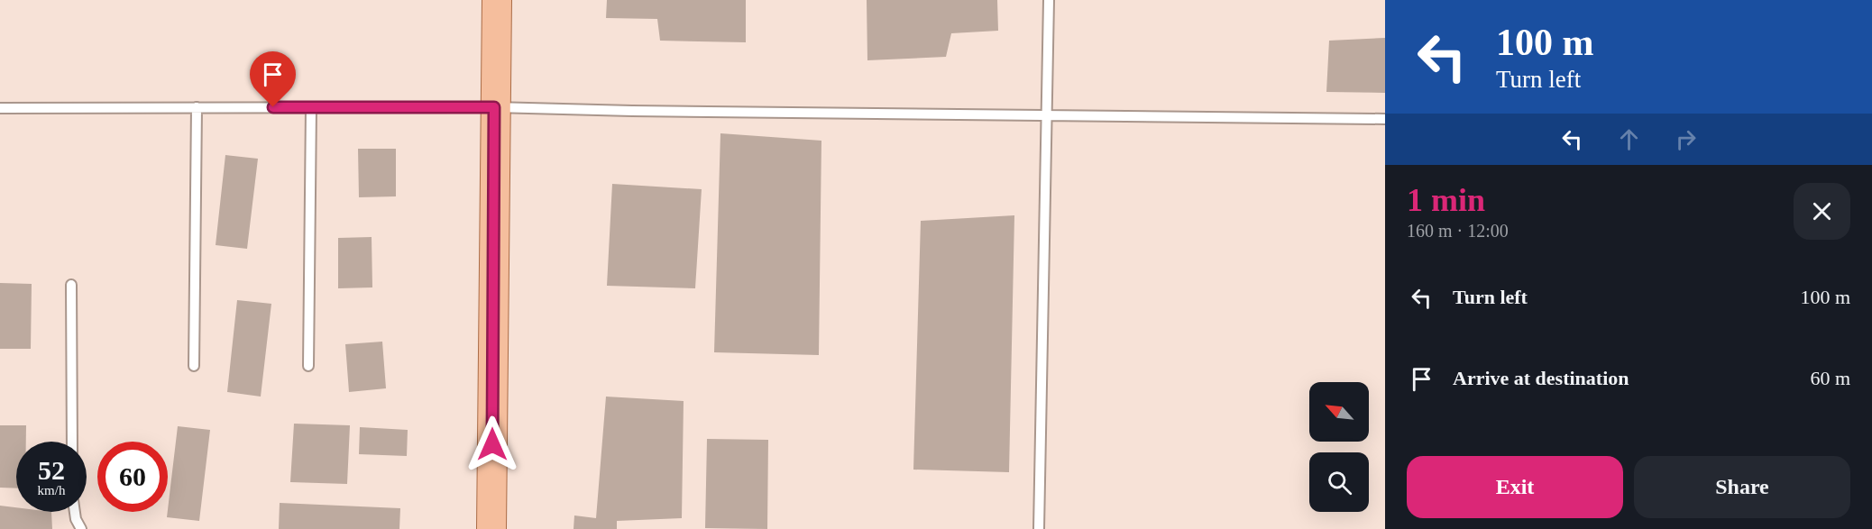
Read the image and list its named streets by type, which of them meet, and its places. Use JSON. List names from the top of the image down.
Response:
{
  "north": "top left",
  "page": {
    "turn": ["100 m", "Turn left"],
    "heading": ["1 min", "160 m · 12:00"],
    "list": [
      {
        "name": "Turn left",
        "value": "100 m"
      },
      {
        "name": "Arrive at destination",
        "value": "60 m"
      }
    ],
    "speed": "52 km/h",
    "limit": "60",
    "buttons": ["Exit", "Share"]
  }
}
